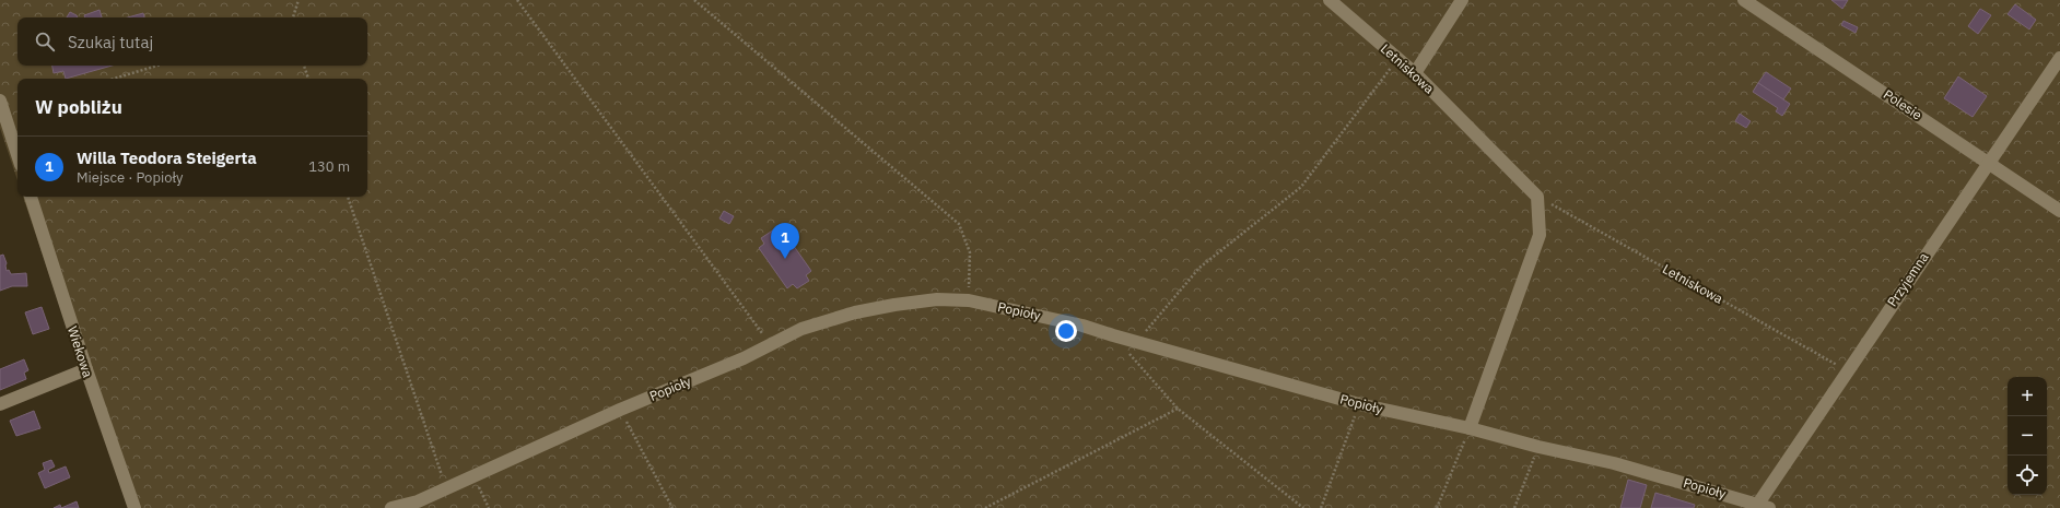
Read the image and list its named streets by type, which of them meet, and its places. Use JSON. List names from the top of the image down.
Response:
{
  "streets": {
    "street": [
      "Letniskowa",
      "Polesie",
      "Przyjemna",
      "Popioły",
      "Wiekowa"
    ]
  },
  "crossings": [
    ["Letniskowa", "Przyjemna"],
    ["Polesie", "Przyjemna"],
    ["Przyjemna", "Popioły"]
  ],
  "page": {
    "search": "Szukaj tutaj",
    "heading": "W pobliżu",
    "list": [
      {
        "mark": "1",
        "name": "Willa Teodora Steigerta",
        "note": "Miejsce · Popioły",
        "value": "130 m"
      }
    ],
    "pins": "1",
    "map_buttons": ["+", "−"]
  }
}
